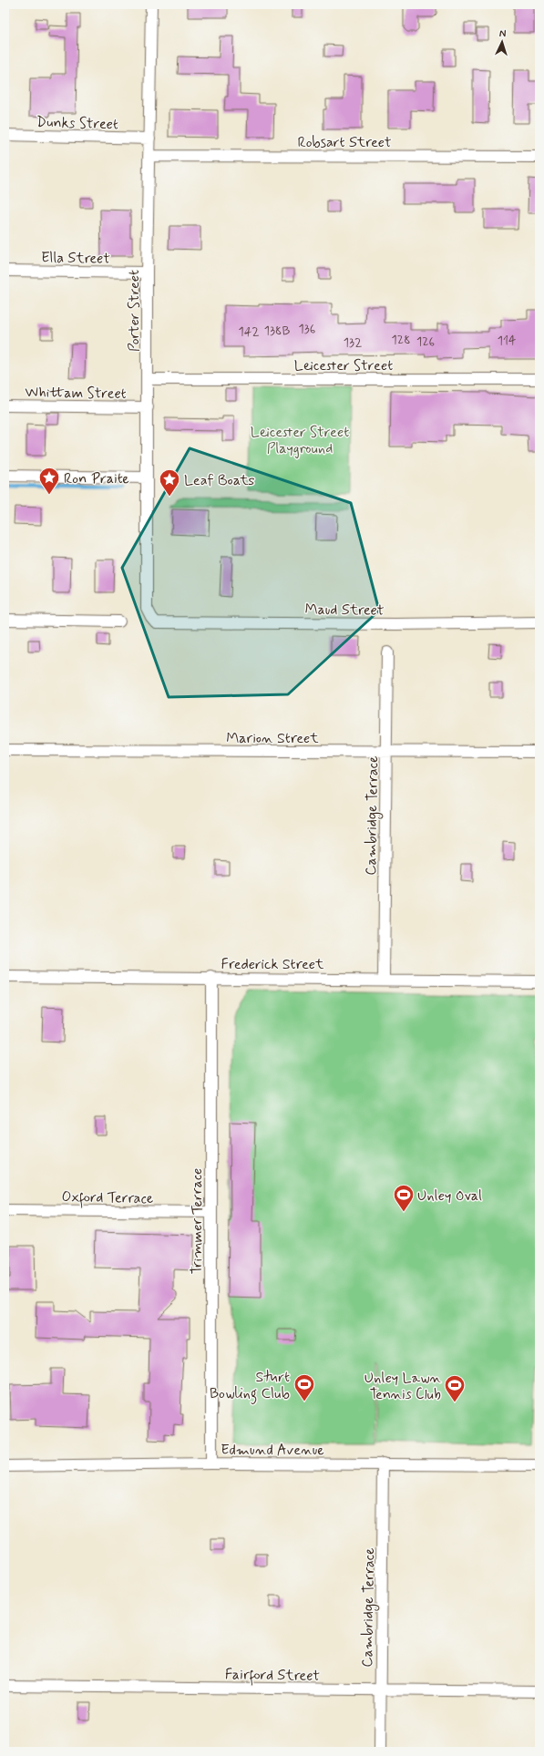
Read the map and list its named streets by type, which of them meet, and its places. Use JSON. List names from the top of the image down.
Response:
{
  "streets": {
    "street": [
      "Dunks Street",
      "Robsart Street",
      "Ella Street",
      "Porter Street",
      "Leicester Street",
      "Whittam Street",
      "Maud Street",
      "Marion Street",
      "Cambridge Terrace",
      "Frederick Street",
      "Oxford Terrace",
      "Trimmer Terrace",
      "Edmund Avenue",
      "Fairford Street"
    ]
  },
  "crossings": [
    ["Dunks Street", "Porter Street"],
    ["Robsart Street", "Porter Street"],
    ["Ella Street", "Porter Street"],
    ["Porter Street", "Leicester Street"],
    ["Porter Street", "Whittam Street"],
    ["Porter Street", "Maud Street"],
    ["Marion Street", "Cambridge Terrace"],
    ["Cambridge Terrace", "Frederick Street"],
    ["Cambridge Terrace", "Edmund Avenue"],
    ["Cambridge Terrace", "Fairford Street"],
    ["Frederick Street", "Trimmer Terrace"],
    ["Oxford Terrace", "Trimmer Terrace"],
    ["Trimmer Terrace", "Edmund Avenue"]
  ],
  "parks": ["Leicester Street Playground"],
  "places": {
    "place": ["Ron Praite", "Leaf Boats"],
    "sports": ["Unley Oval", "Sturt Bowling Club", "Unley Lawn Tennis Club"]
  },
  "house_numbers": [
    "136",
    "138B",
    "142",
    "128",
    "114",
    "126",
    "132"
  ],
  "north": "top"
}
